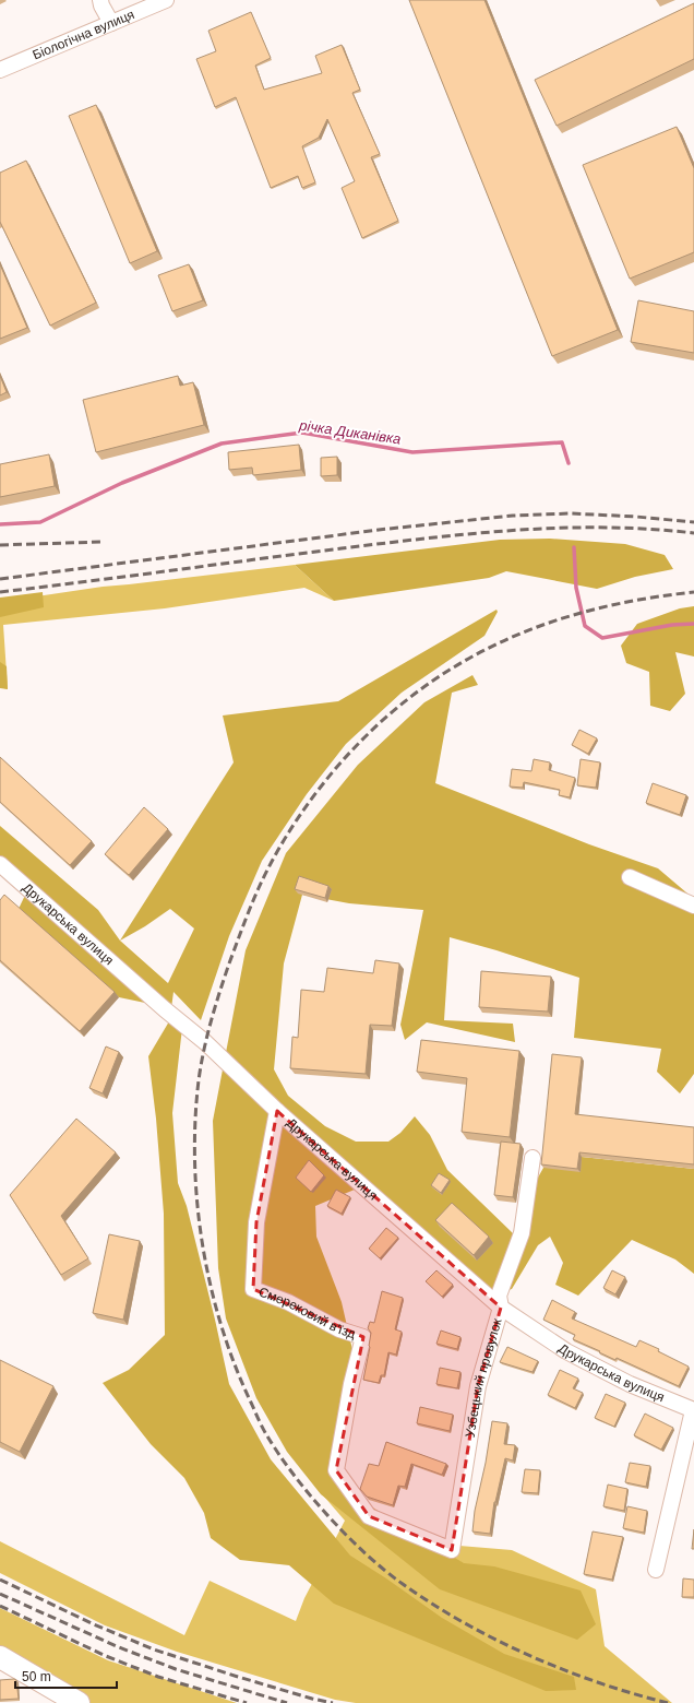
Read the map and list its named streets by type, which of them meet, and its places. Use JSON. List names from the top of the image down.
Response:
{
  "streets": {
    "street": [
      "Біологічна вулиця",
      "Друкарська вулиця",
      "Смерековий в'їзд",
      "Узбецький провулок"
    ]
  },
  "crossings": [
    ["Друкарська вулиця", "Смерековий в'їзд"],
    ["Друкарська вулиця", "Узбецький провулок"],
    ["Смерековий в'їзд", "Узбецький провулок"]
  ],
  "water": ["річка Диканівка"],
  "scale_bar": "50 m"
}
